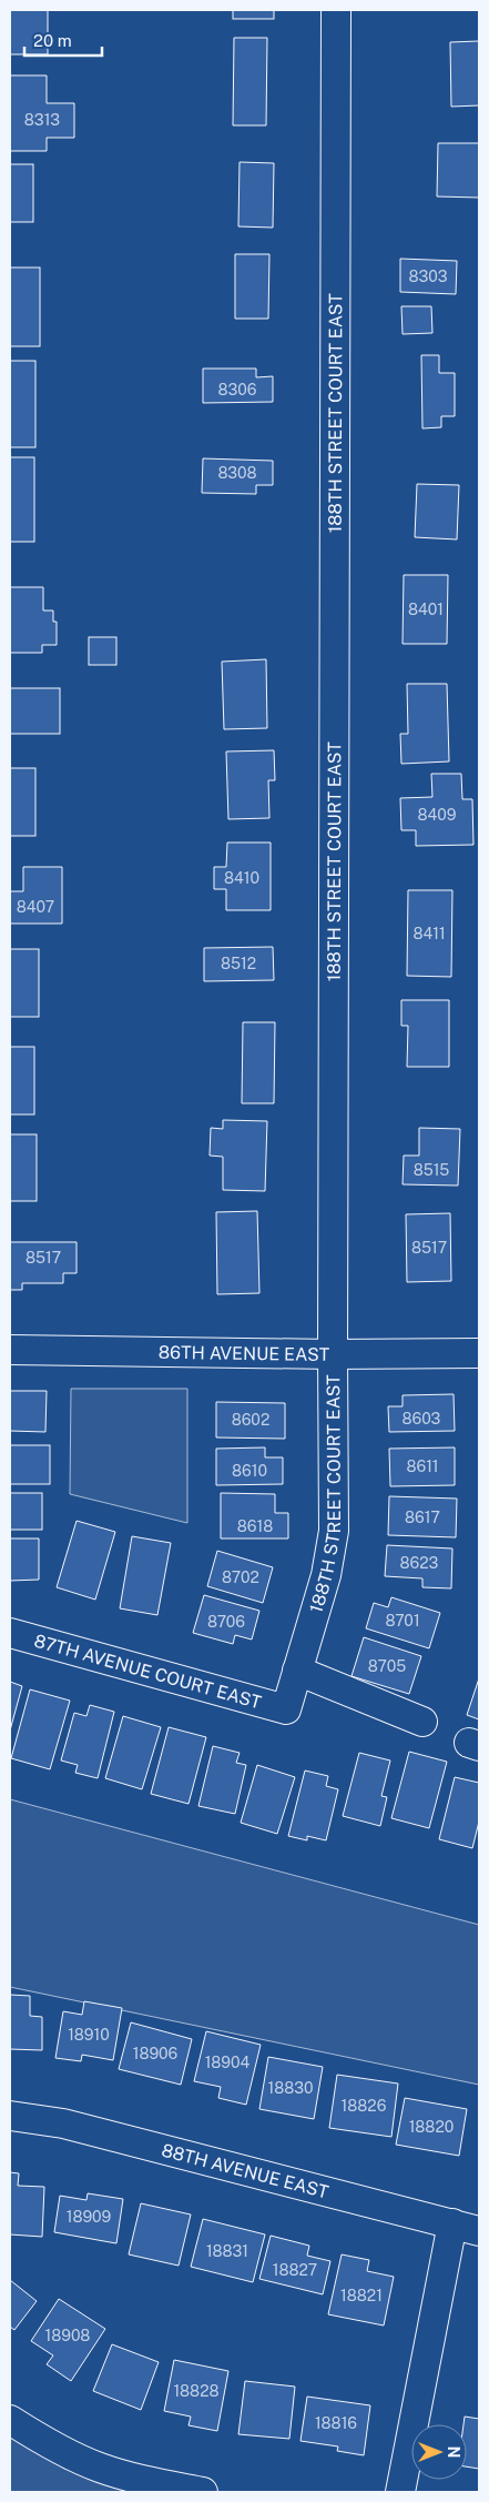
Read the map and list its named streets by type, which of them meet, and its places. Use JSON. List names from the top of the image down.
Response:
{
  "streets": {
    "street": [
      "188TH STREET COURT EAST",
      "86TH AVENUE EAST",
      "87TH AVENUE COURT EAST",
      "88TH AVENUE EAST"
    ]
  },
  "crossings": [
    ["188TH STREET COURT EAST", "86TH AVENUE EAST"],
    ["188TH STREET COURT EAST", "87TH AVENUE COURT EAST"]
  ],
  "house_numbers": [
    "8313",
    "8303",
    "8306",
    "8308",
    "8401",
    "8409",
    "8410",
    "8407",
    "8411",
    "8512",
    "8515",
    "8517",
    "8517",
    "8603",
    "8602",
    "8611",
    "8610",
    "8617",
    "8618",
    "8623",
    "8702",
    "8701",
    "8706",
    "8705",
    "18910",
    "18906",
    "18904",
    "18830",
    "18826",
    "18820",
    "18909",
    "18831",
    "18827",
    "18821",
    "18908",
    "18828",
    "18816"
  ],
  "scale_bar": "20 m",
  "north": "right"
}
